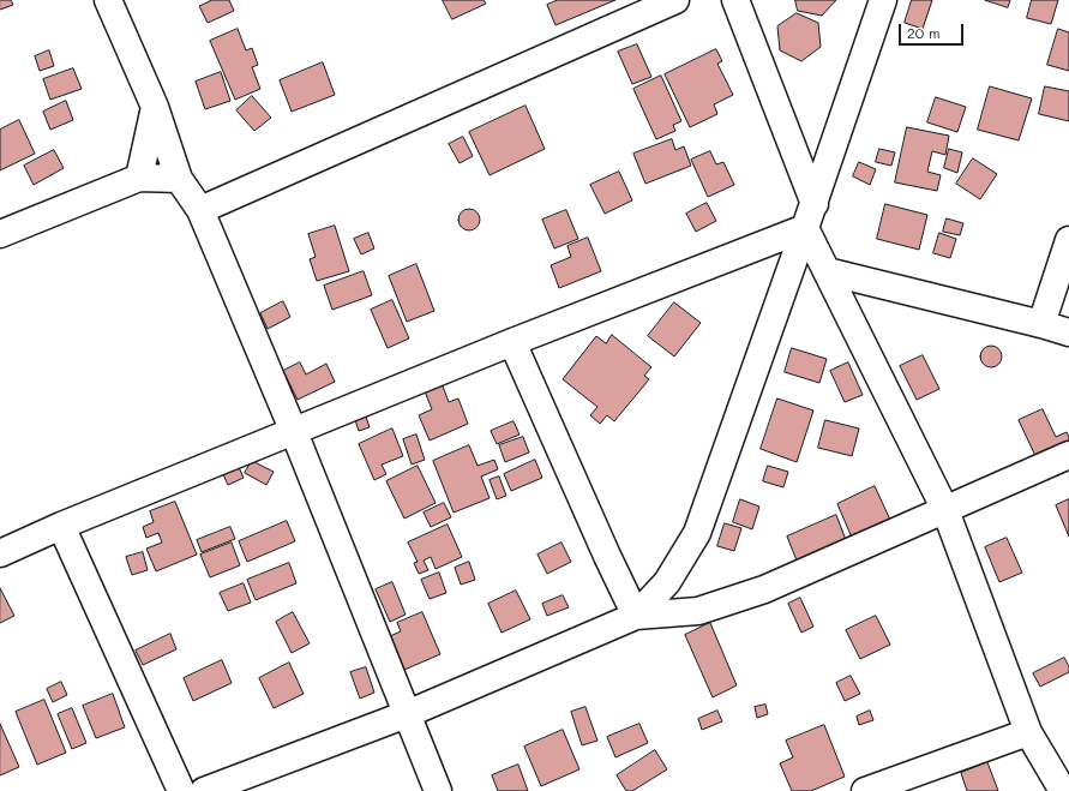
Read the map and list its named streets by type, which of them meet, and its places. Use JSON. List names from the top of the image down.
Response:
{
  "scale_bar": "20 m"
}
